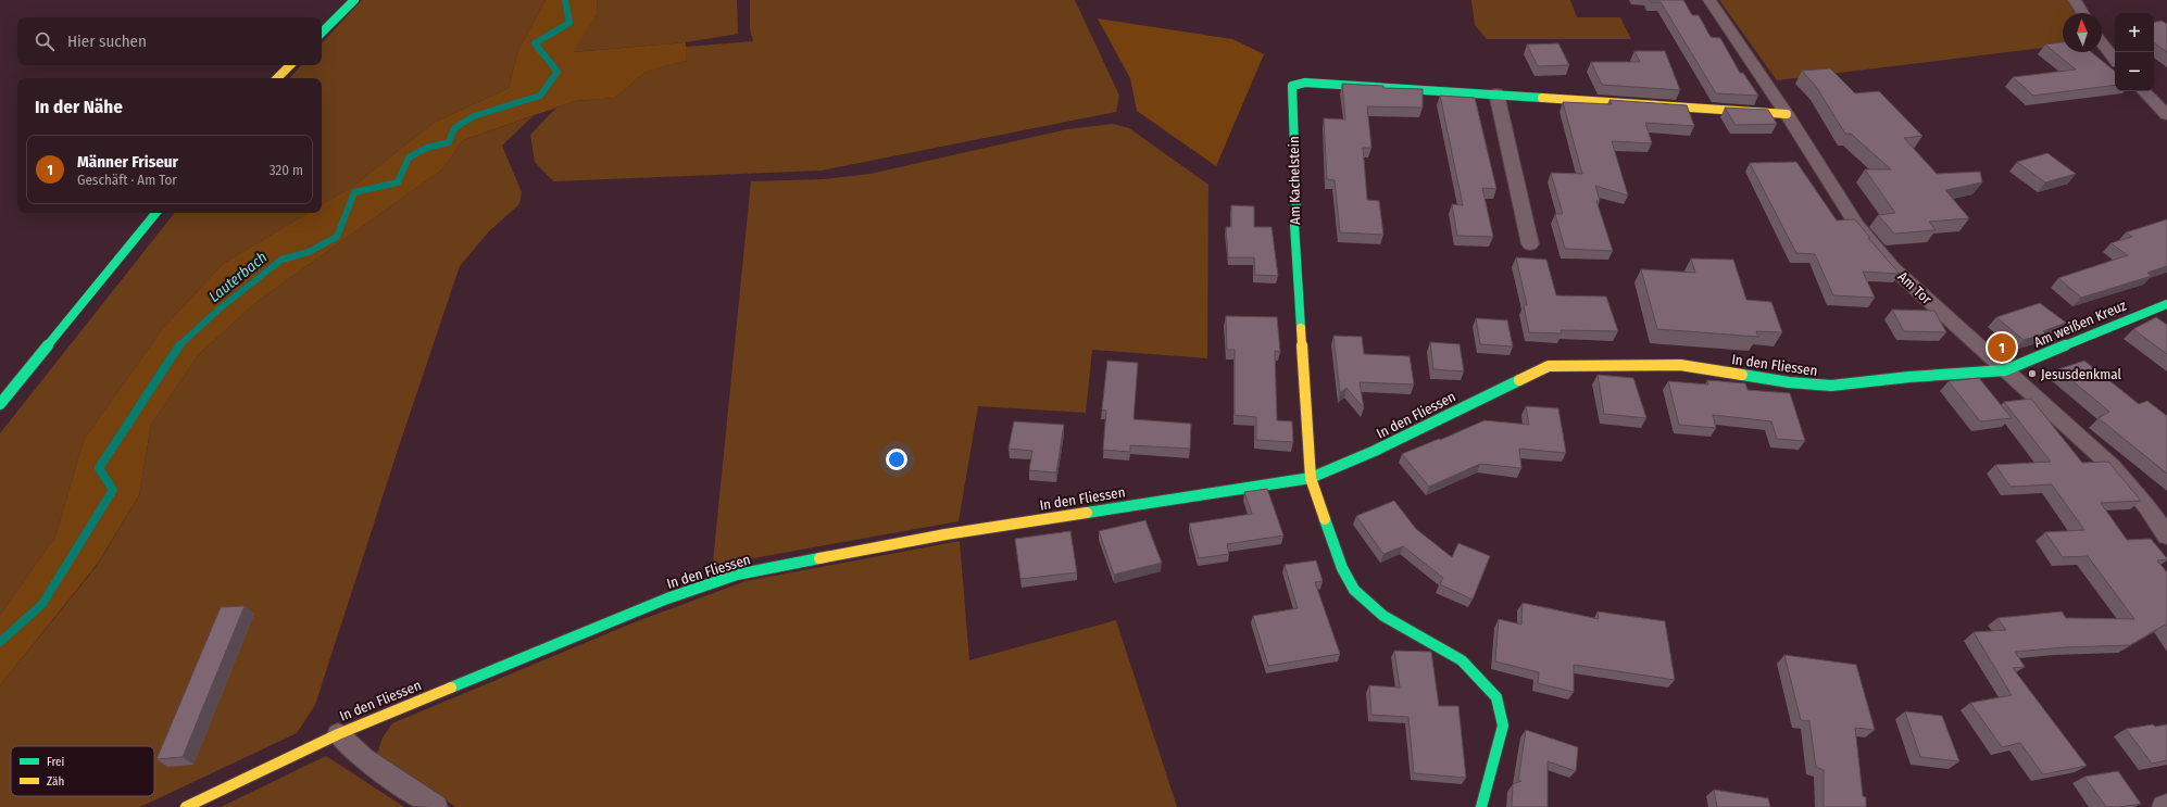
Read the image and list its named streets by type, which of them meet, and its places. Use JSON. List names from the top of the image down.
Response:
{
  "streets": {
    "street": [
      "Am Kachelstein",
      "Am Tor",
      "Am weißen Kreuz",
      "In den Fliessen"
    ]
  },
  "crossings": [
    ["Am Kachelstein", "Am Tor"],
    ["Am Kachelstein", "In den Fliessen"],
    ["Am Tor", "Am weißen Kreuz"],
    ["Am Tor", "In den Fliessen"],
    ["Am weißen Kreuz", "In den Fliessen"]
  ],
  "water": ["Lauterbach"],
  "places": ["Jesusdenkmal"],
  "legend": ["Frei", "Zäh"],
  "north": "top",
  "page": {
    "map_buttons": ["+", "−"],
    "search": "Hier suchen",
    "heading": "In der Nähe",
    "list": [
      {
        "mark": "1",
        "name": "Männer Friseur",
        "note": "Geschäft · Am Tor",
        "value": "320 m"
      }
    ],
    "pins": "1"
  }
}
